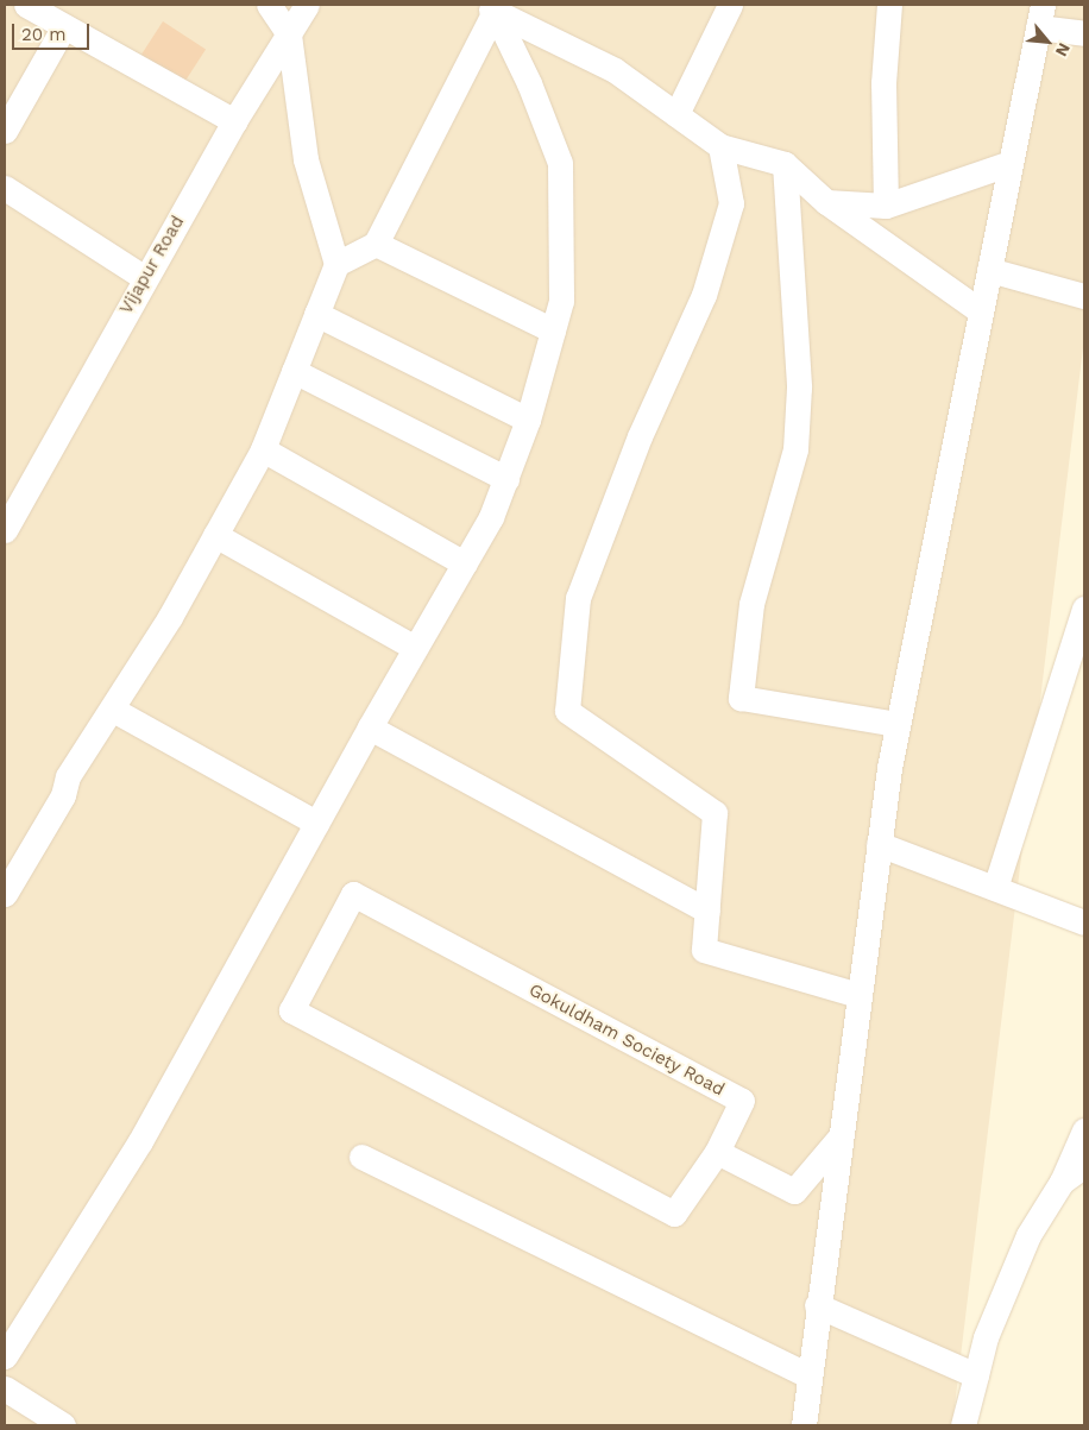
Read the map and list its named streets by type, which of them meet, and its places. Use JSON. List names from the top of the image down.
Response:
{
  "streets": {
    "street": ["Vijapur Road", "Gokuldham Society Road"]
  },
  "scale_bar": "20 m",
  "north": "bottom right"
}
